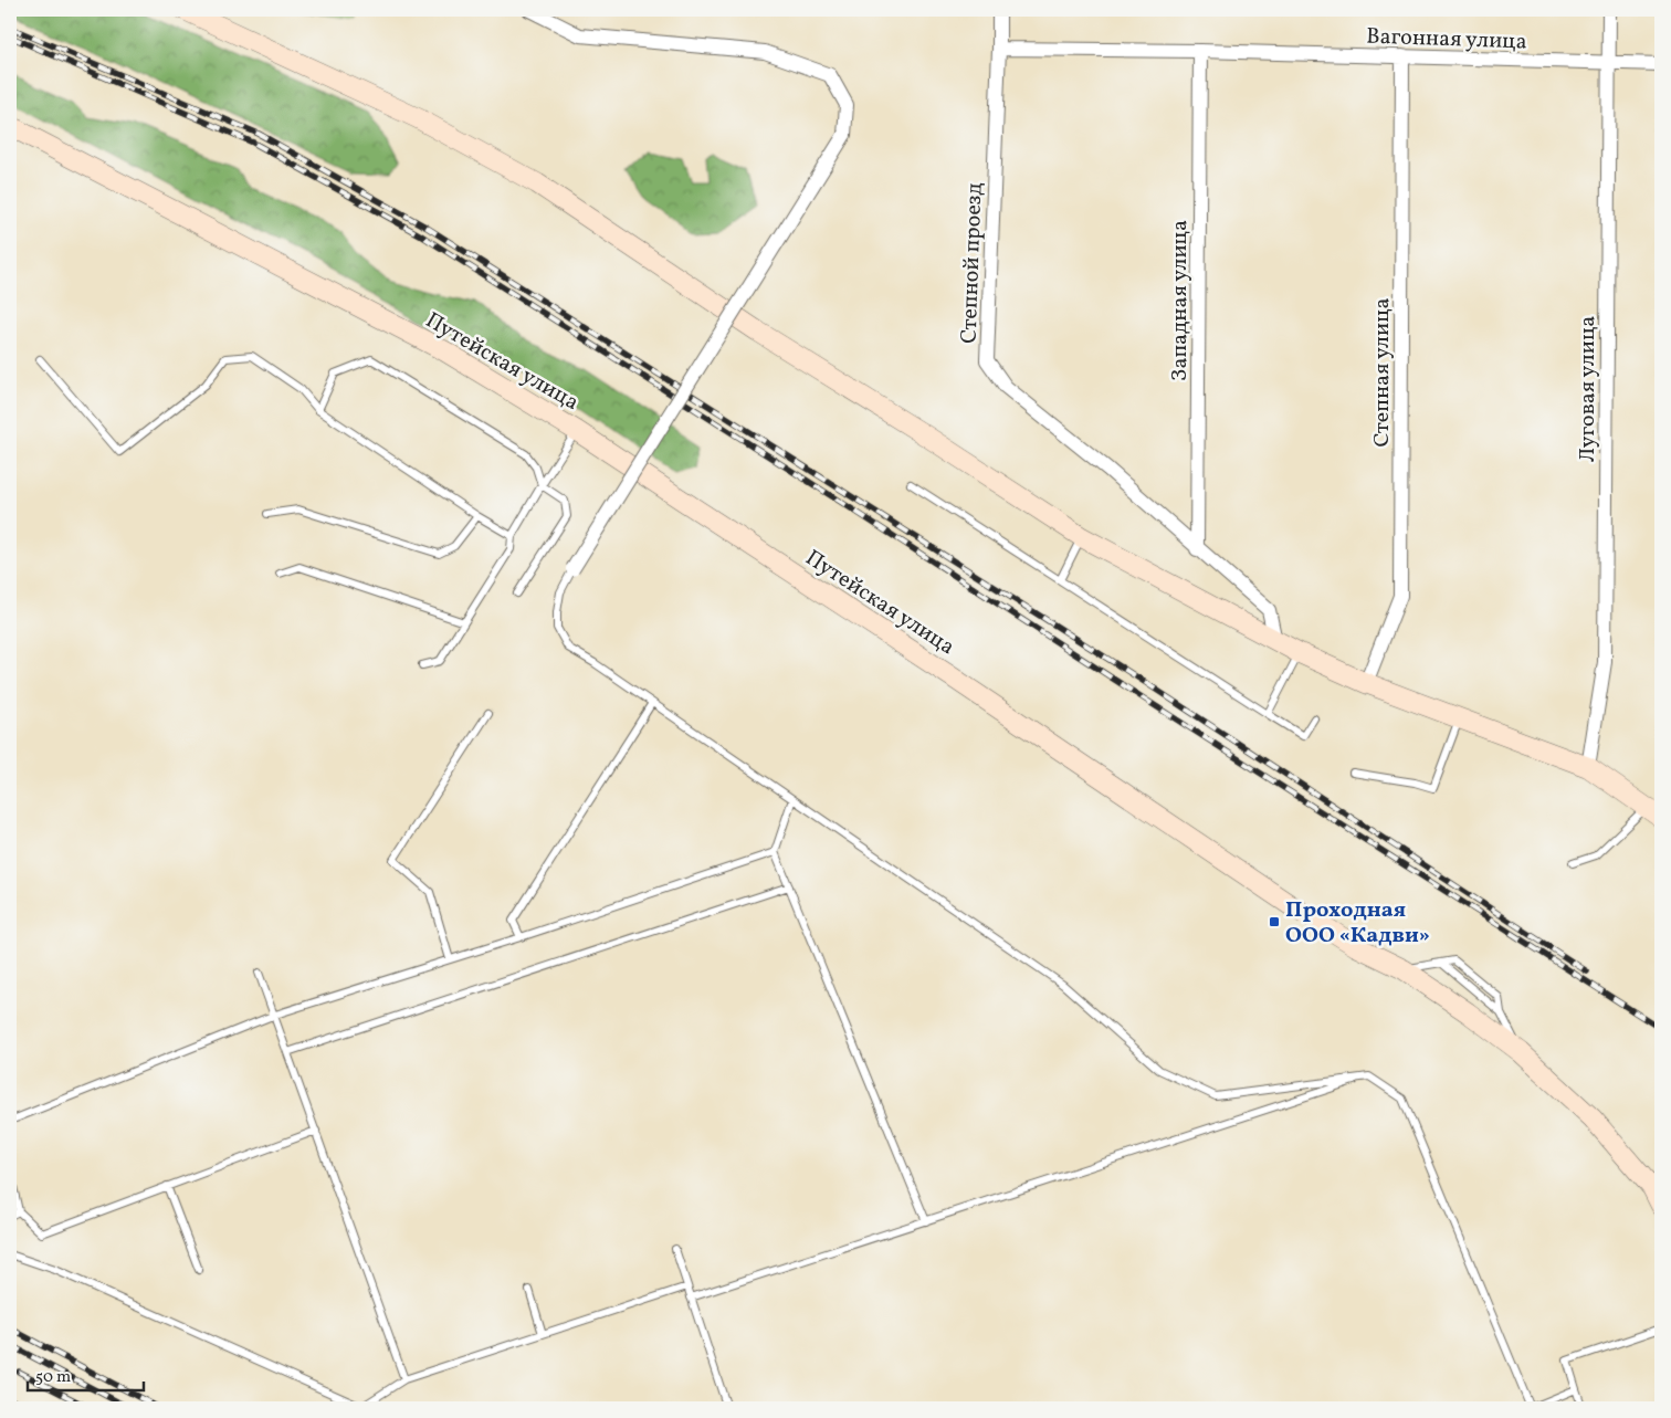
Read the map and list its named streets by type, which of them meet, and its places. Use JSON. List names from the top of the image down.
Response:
{
  "streets": {
    "main road": ["Путейская улица"],
    "street": [
      "Вагонная улица",
      "Степной проезд",
      "Западная улица",
      "Степная улица",
      "Луговая улица"
    ]
  },
  "crossings": [
    ["Вагонная улица", "Степной проезд"],
    ["Вагонная улица", "Западная улица"],
    ["Вагонная улица", "Степная улица"],
    ["Вагонная улица", "Луговая улица"],
    ["Степной проезд", "Западная улица"]
  ],
  "places": {
    "transit": ["Проходная ООО «Кадви»"]
  },
  "scale_bar": "50 m"
}
